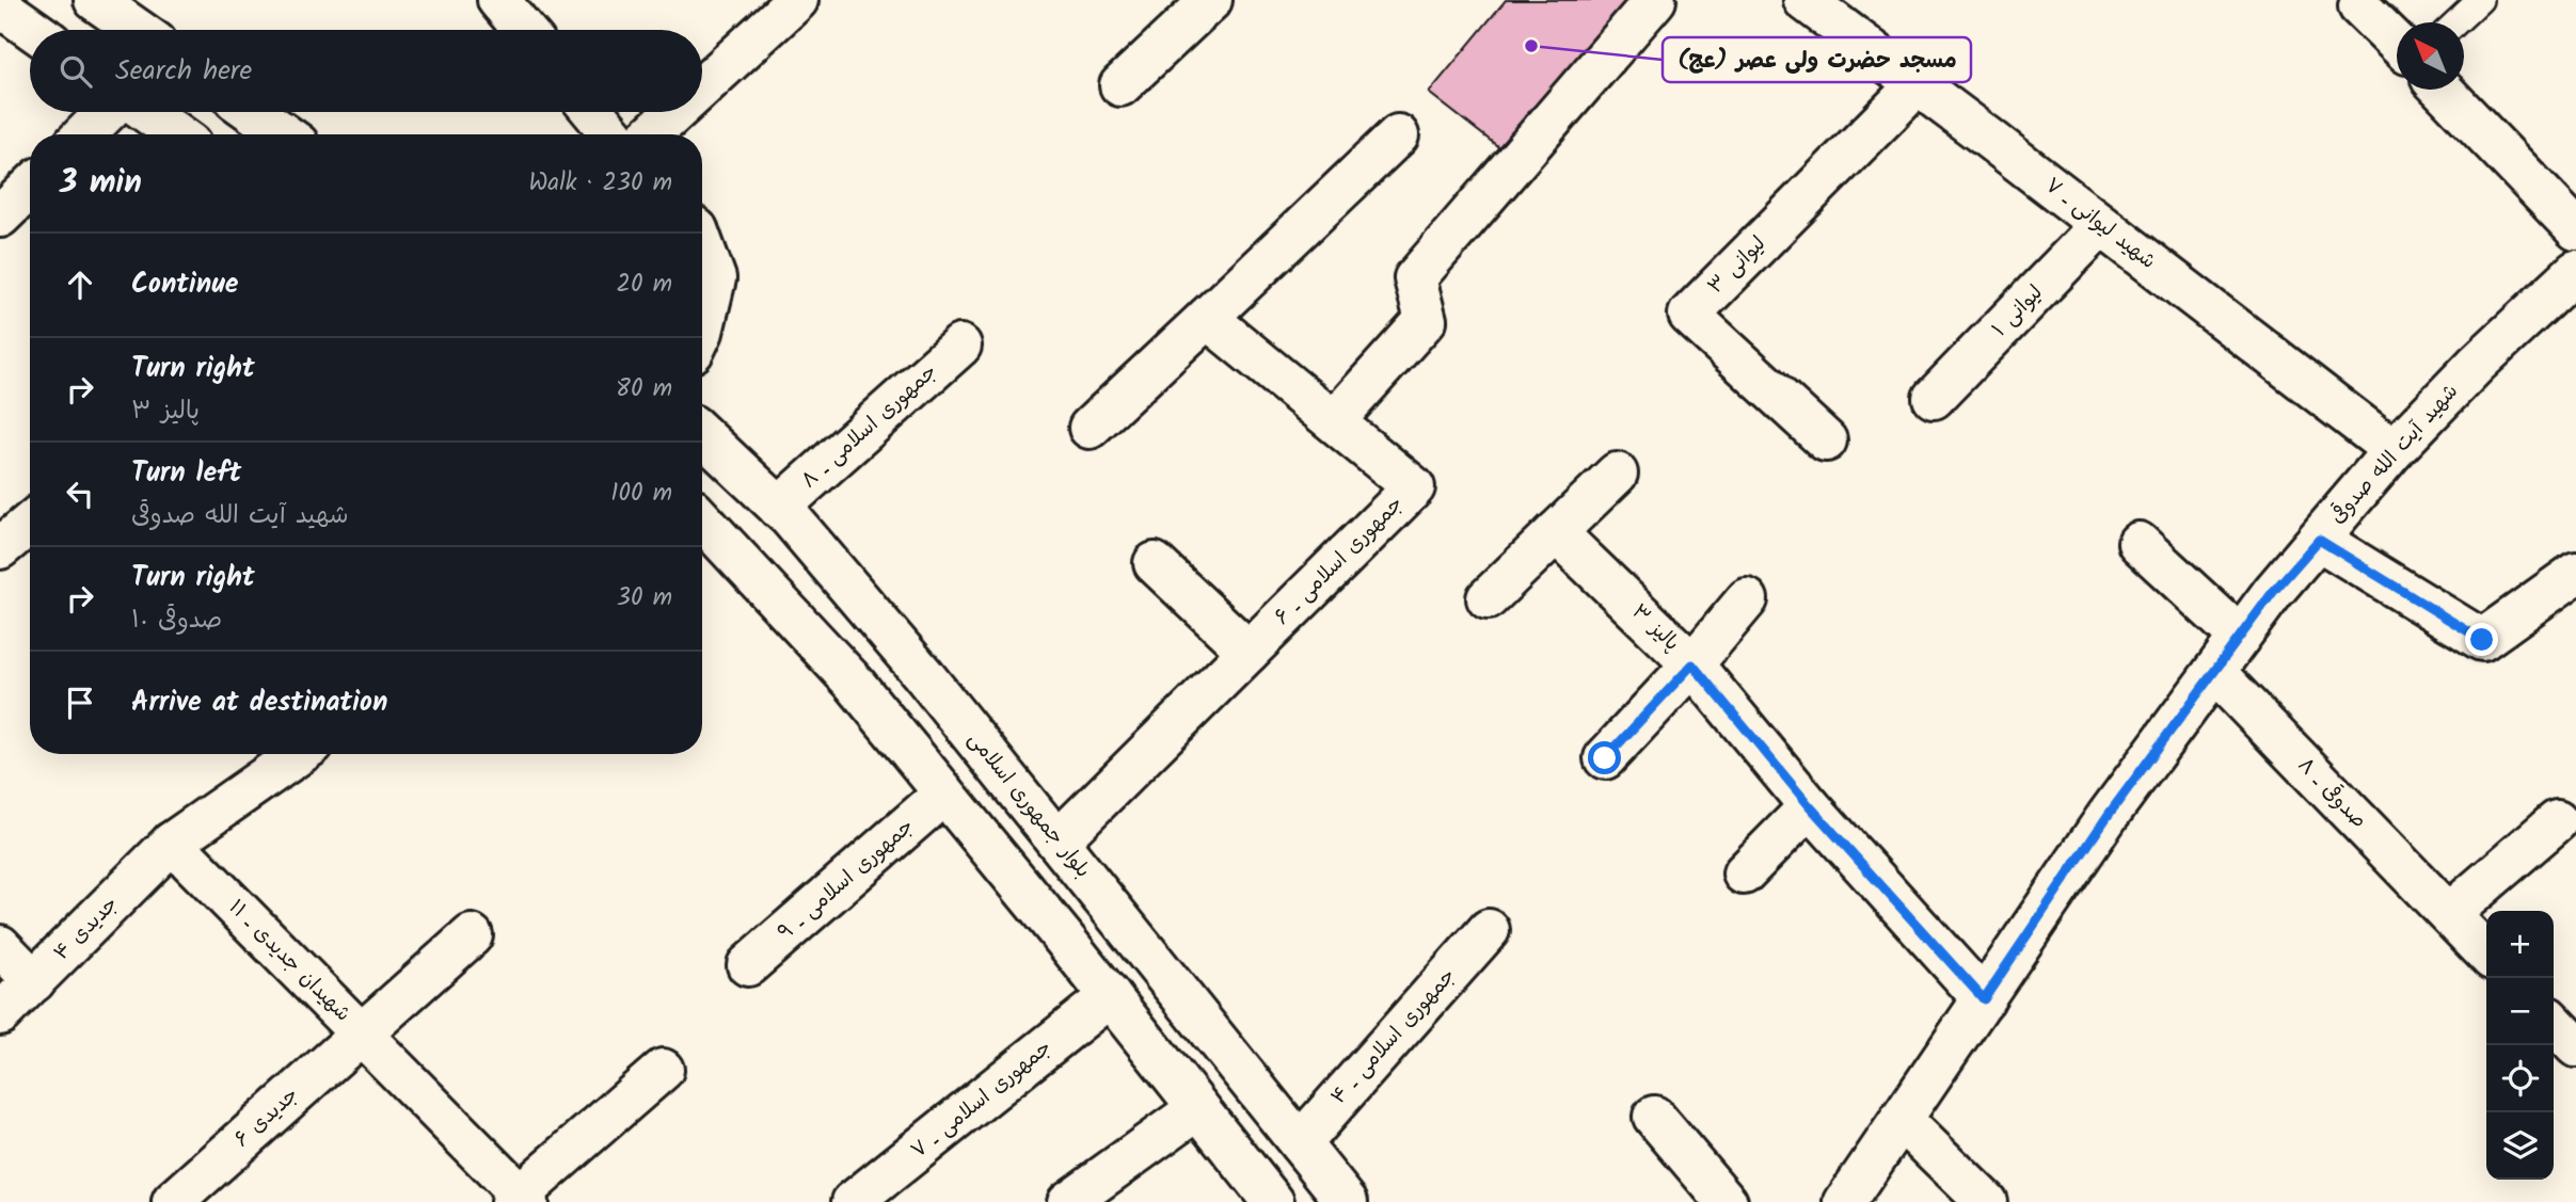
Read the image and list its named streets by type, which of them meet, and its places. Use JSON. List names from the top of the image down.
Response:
{
  "streets": {
    "street": [
      "شهید لیوانی ـ ۷",
      "لیوانی ۳",
      "لیوانی ۱",
      "جمهوری اسلامی ـ ۸",
      "شهید آیت الله صدوقی",
      "جمهوری اسلامی ـ ۶",
      "پالیز ۳",
      "صدوقی ـ ۸",
      "بلوار جمهوری اسلامی",
      "جمهوری اسلامی ـ ۹",
      "جدیدی ۴",
      "شهیدان جدیدی ـ ۱۱",
      "جمهوری اسلامی ـ ۴",
      "جمهوری اسلامی ـ ۷",
      "جدیدی ۶"
    ]
  },
  "crossings": [
    ["شهید لیوانی ـ ۷", "لیوانی ۳"],
    ["شهید لیوانی ـ ۷", "لیوانی ۱"],
    ["شهید لیوانی ـ ۷", "شهید آیت الله صدوقی"],
    ["جمهوری اسلامی ـ ۸", "بلوار جمهوری اسلامی"],
    ["شهید آیت الله صدوقی", "پالیز ۳"],
    ["شهید آیت الله صدوقی", "صدوقی ـ ۸"],
    ["جمهوری اسلامی ـ ۶", "بلوار جمهوری اسلامی"],
    ["بلوار جمهوری اسلامی", "جمهوری اسلامی ـ ۴"],
    ["جدیدی ۴", "شهیدان جدیدی ـ ۱۱"],
    ["شهیدان جدیدی ـ ۱۱", "جدیدی ۶"]
  ],
  "places": ["مسجد حضرت ولی عصر (عج)"],
  "north": "top left",
  "page": {
    "search": "Search here",
    "heading": ["3 min", "Walk · 230 m"],
    "list": [
      ["Continue", "20 m"],
      ["Turn right", "پالیز ۳", "80 m"],
      ["Turn left", "شهید آیت الله صدوقی", "100 m"],
      ["Turn right", "صدوقی ۱۰", "30 m"],
      "Arrive at destination"
    ],
    "map_buttons": ["+", "−"]
  }
}
